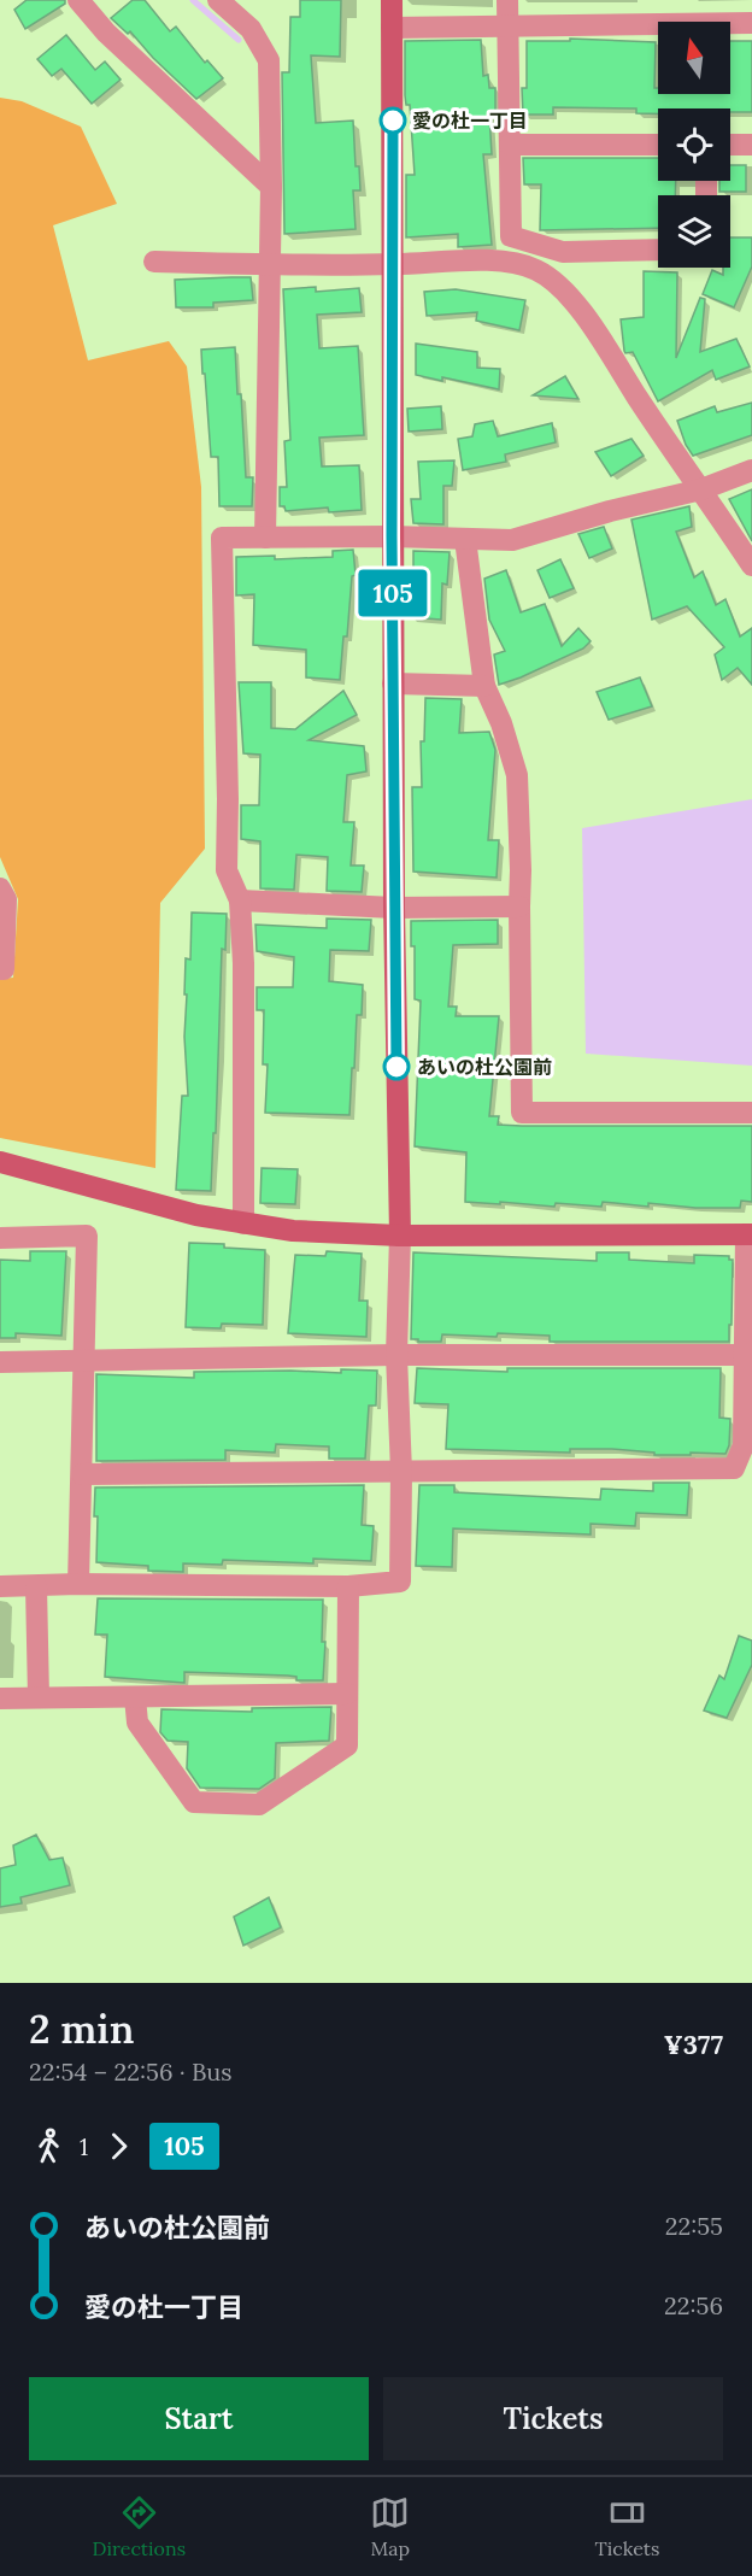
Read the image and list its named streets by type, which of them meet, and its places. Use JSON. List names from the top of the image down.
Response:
{
  "places": ["愛の杜一丁目", "あいの杜公園前"],
  "lines": ["bus line 105"],
  "north": "top",
  "page": {
    "on_map": "105",
    "heading": ["2 min", "22:54 – 22:56 · Bus", "¥377"],
    "legs": ["1", "105"],
    "list": [
      {
        "name": "あいの杜公園前",
        "value": "22:55"
      },
      {
        "name": "愛の杜一丁目",
        "value": "22:56"
      }
    ],
    "buttons": ["Start", "Tickets"],
    "tabs": ["Directions", "Map", "Tickets"]
  }
}
